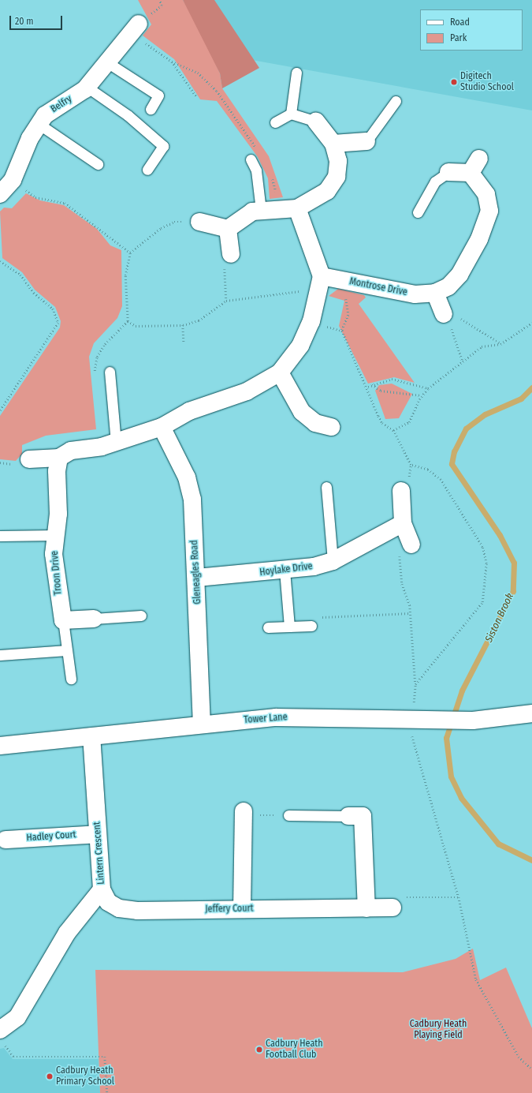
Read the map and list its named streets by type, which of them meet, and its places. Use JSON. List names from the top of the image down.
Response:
{
  "streets": {
    "street": [
      "Belfry",
      "Montrose Drive",
      "Hoylake Drive",
      "Gleneagles Road",
      "Troon Drive",
      "Tower Lane",
      "Hadley Court",
      "Lintern Crescent",
      "Jeffery Court"
    ]
  },
  "crossings": [
    ["Hoylake Drive", "Gleneagles Road"],
    ["Gleneagles Road", "Tower Lane"],
    ["Tower Lane", "Lintern Crescent"],
    ["Hadley Court", "Lintern Crescent"],
    ["Lintern Crescent", "Jeffery Court"]
  ],
  "water": ["Siston Brook"],
  "parks": ["Cadbury Heath Playing Field"],
  "places": ["Digitech Studio School", "Cadbury Heath Football Club", "Cadbury Heath Primary School"],
  "legend": ["Road", "Park"],
  "scale_bar": "20 m"
}
